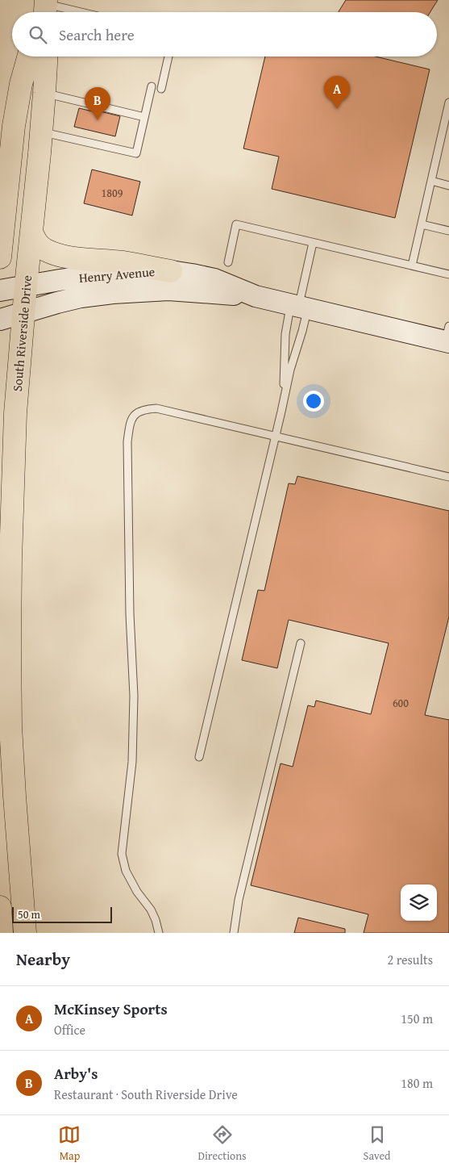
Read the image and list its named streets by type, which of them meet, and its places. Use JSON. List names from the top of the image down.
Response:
{
  "streets": {
    "main road": ["South Riverside Drive"],
    "street": ["Henry Avenue"]
  },
  "crossings": [
    ["Henry Avenue", "South Riverside Drive"]
  ],
  "house_numbers": ["1809", "600"],
  "scale_bar": "50 m",
  "page": {
    "search": "Search here",
    "pins": ["A", "B"],
    "scale": "50 m",
    "heading": ["Nearby", "2 results"],
    "list": [
      {
        "mark": "A",
        "name": "McKinsey Sports",
        "note": "Office",
        "value": "150 m"
      },
      {
        "mark": "B",
        "name": "Arby's",
        "note": "Restaurant · South Riverside Drive",
        "value": "180 m"
      }
    ],
    "nav": ["Map", "Directions", "Saved"]
  }
}
